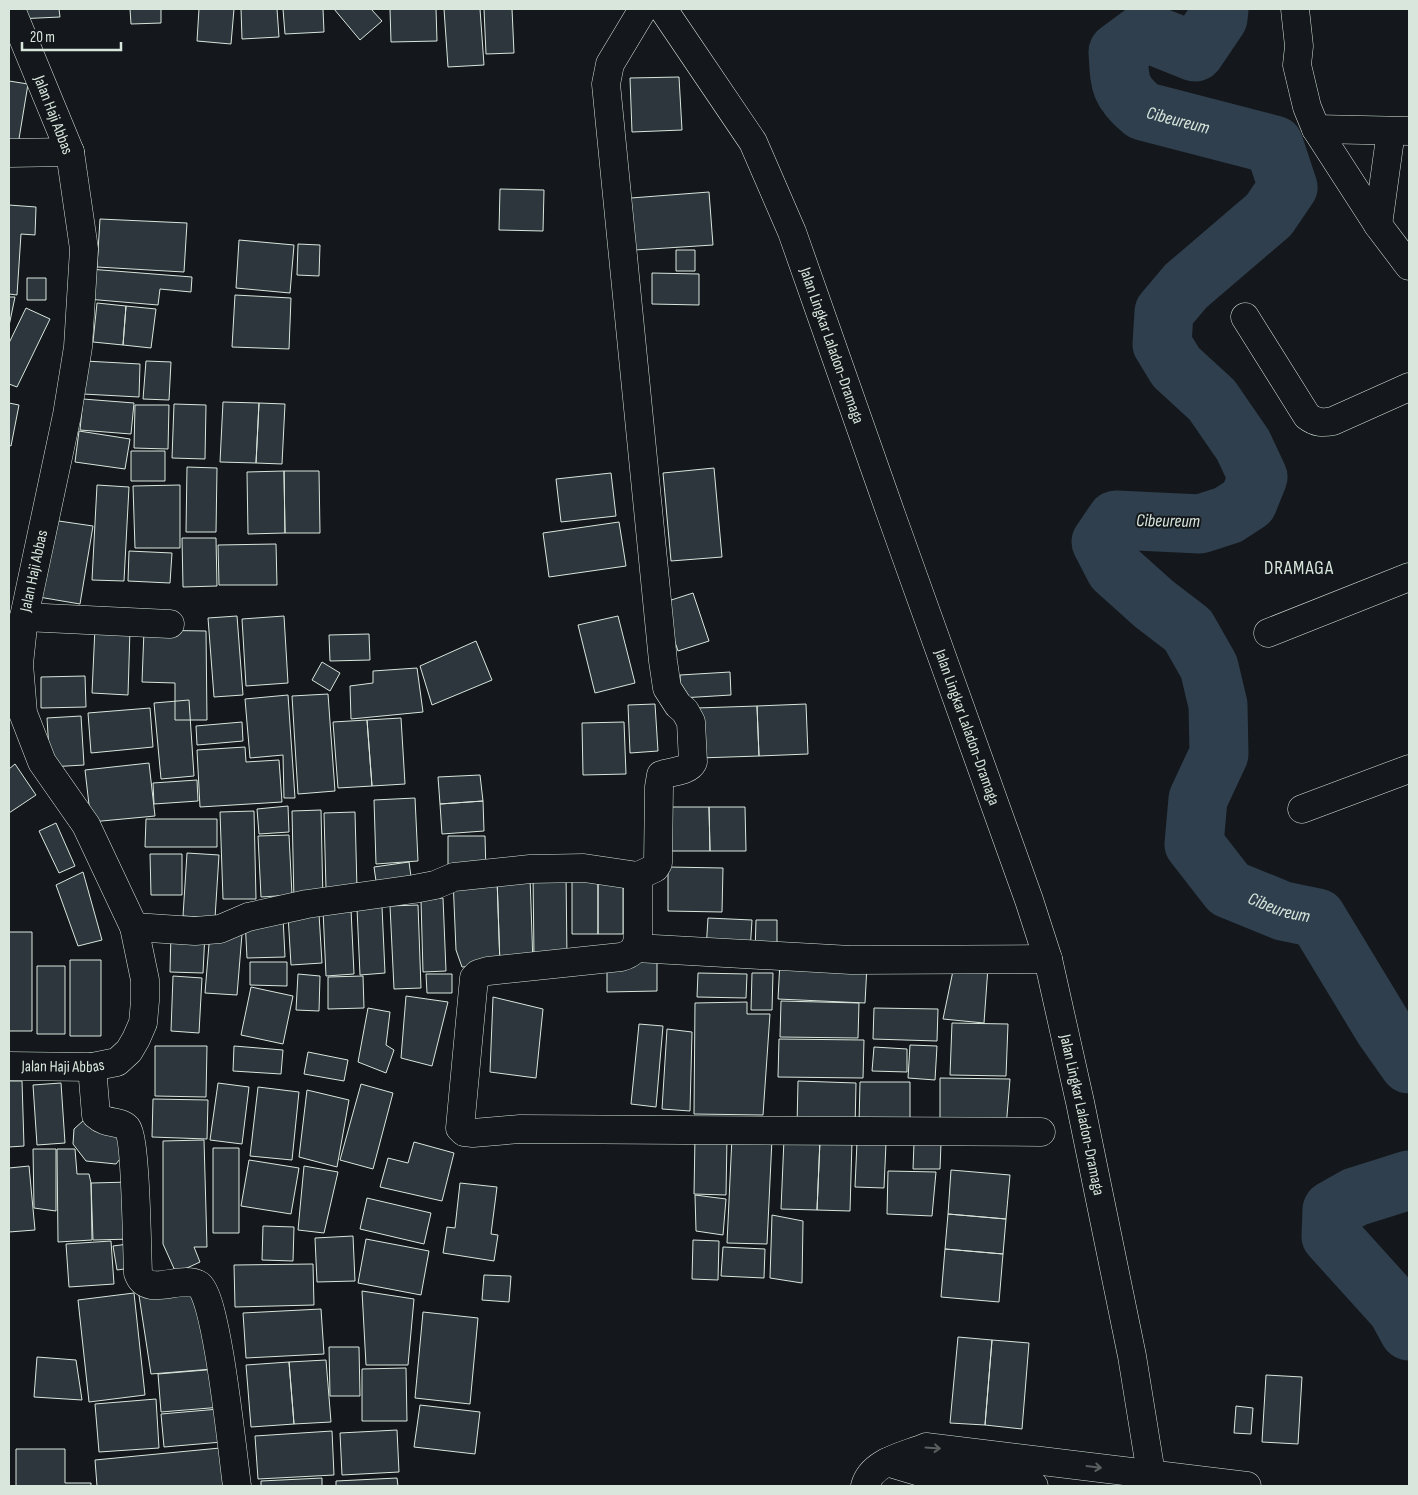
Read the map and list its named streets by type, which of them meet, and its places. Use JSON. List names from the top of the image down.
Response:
{
  "streets": {
    "street": ["Jalan Haji Abbas", "Jalan Lingkar Laladon-Dramaga"]
  },
  "districts": ["DRAMAGA"],
  "water": ["Cibeureum"],
  "scale_bar": "20 m"
}
